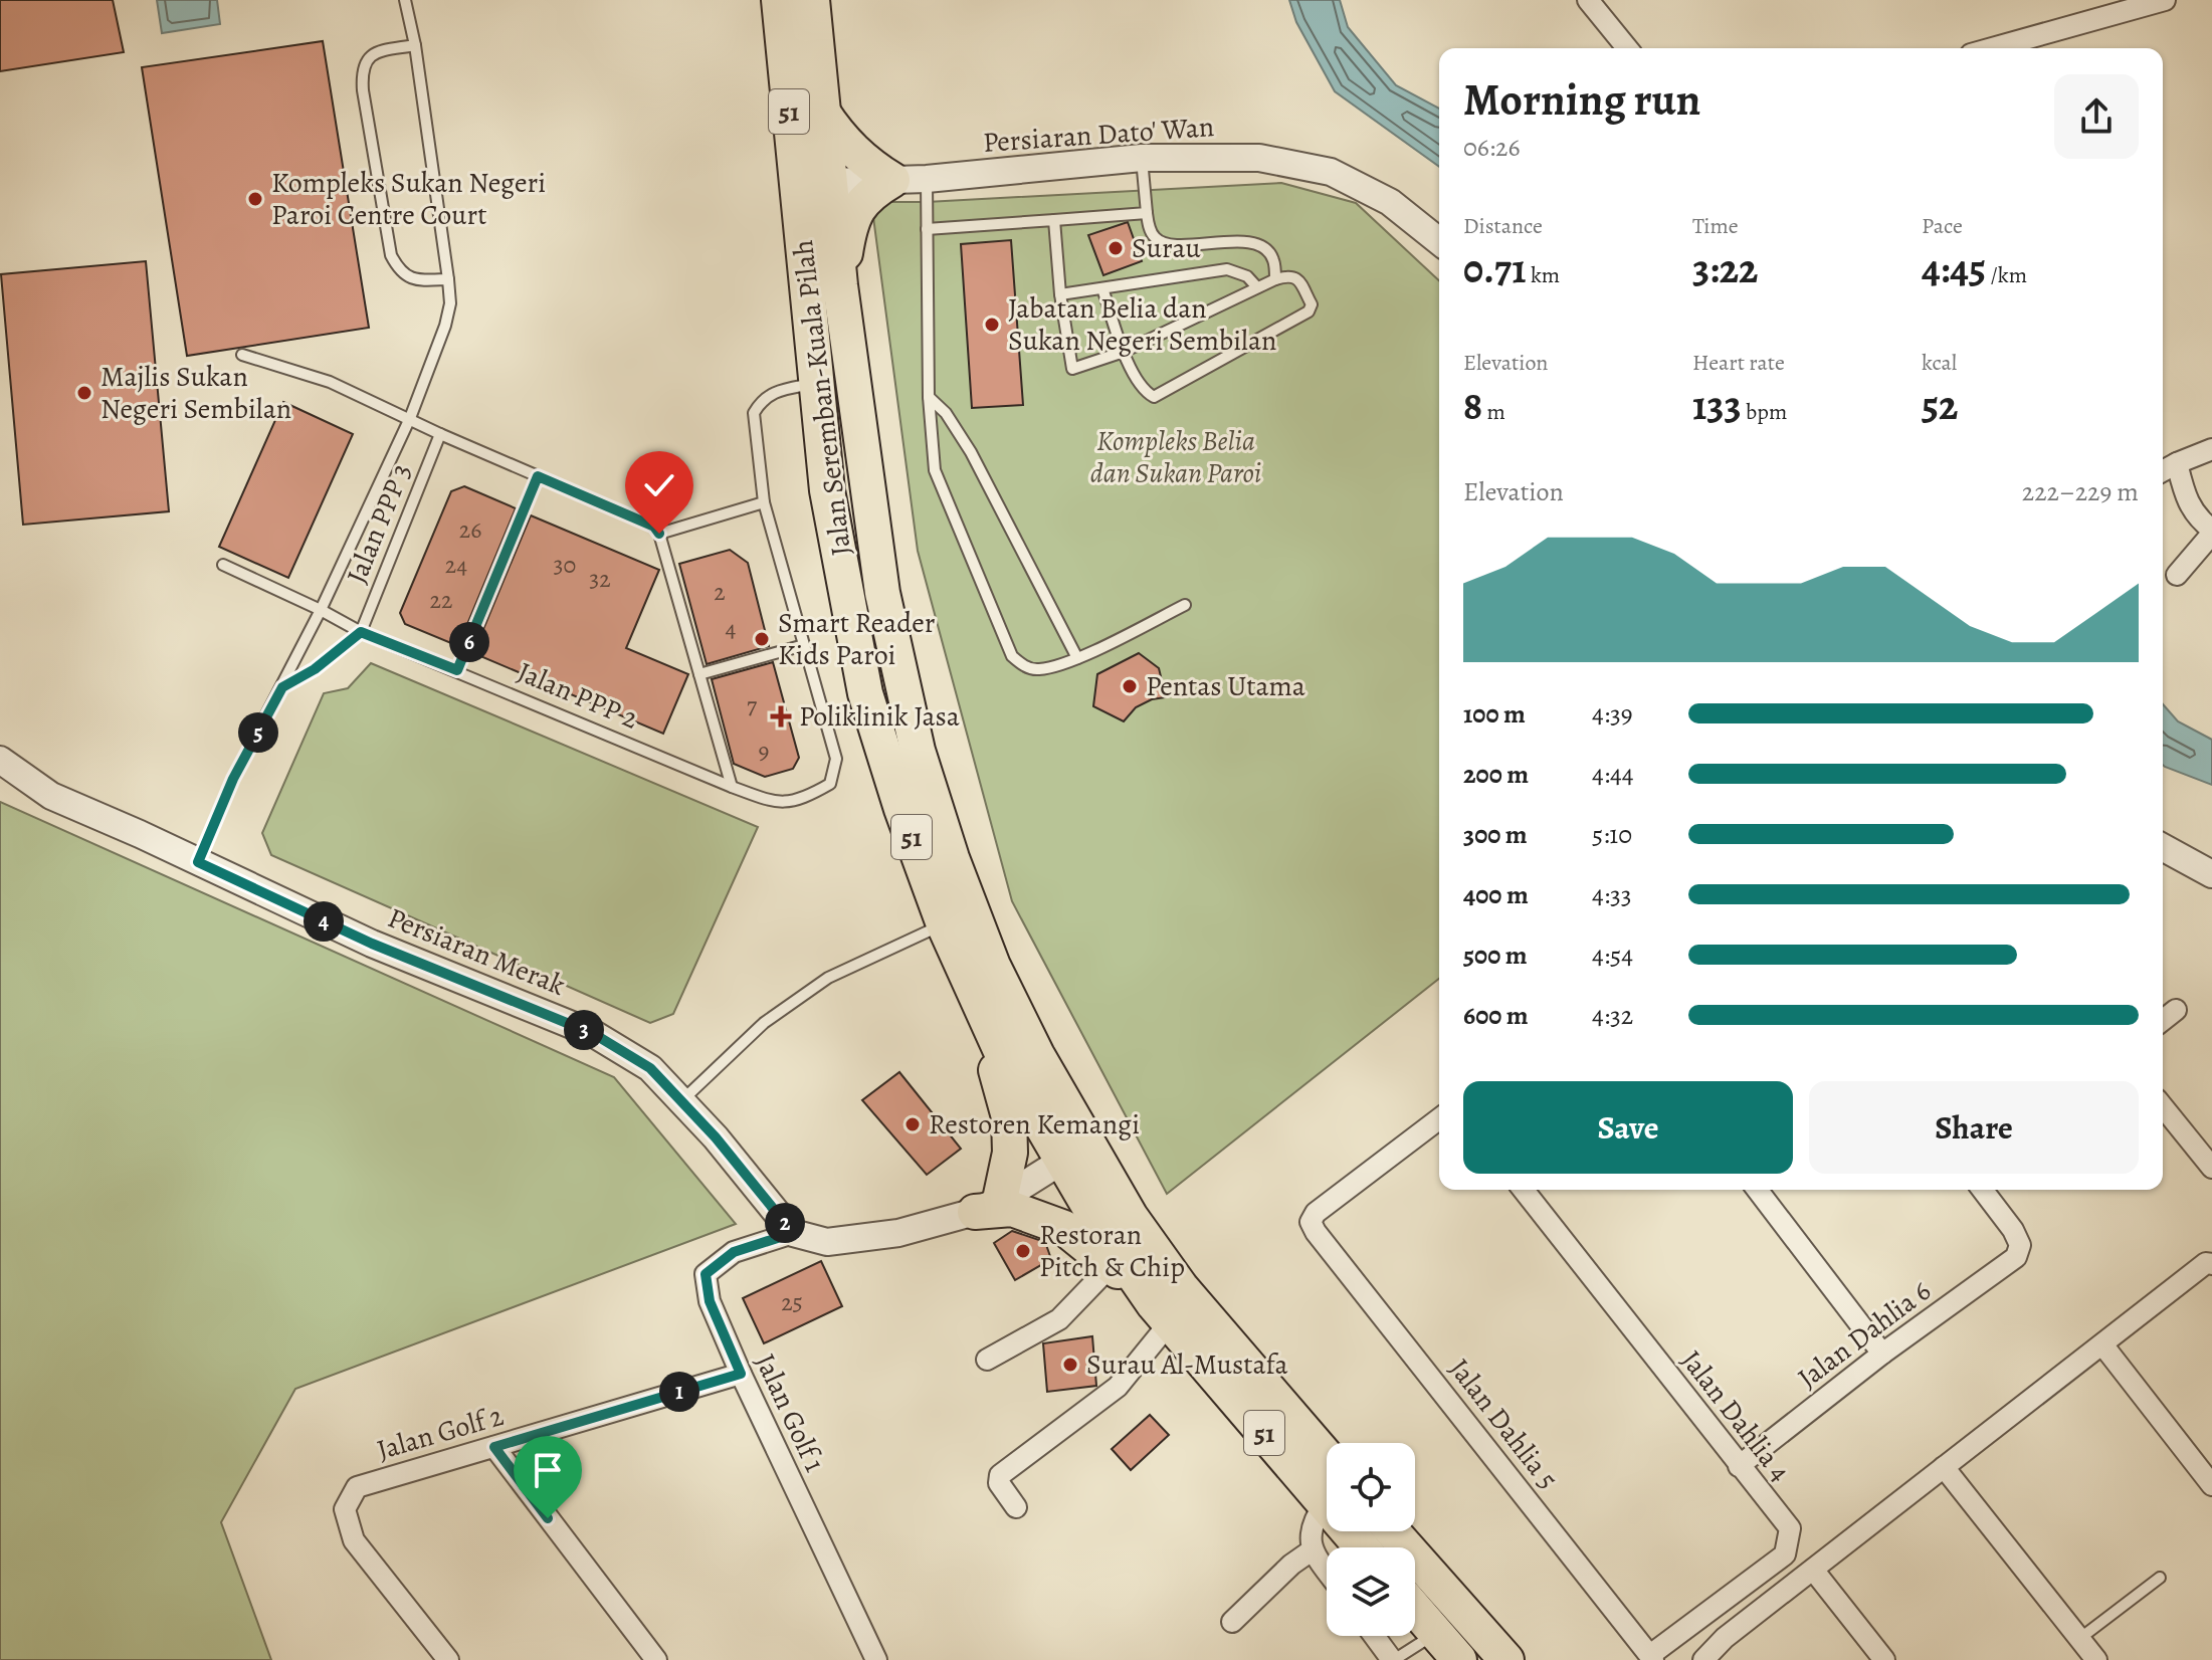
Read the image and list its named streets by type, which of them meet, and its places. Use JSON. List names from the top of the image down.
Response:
{
  "streets": {
    "highway": ["51", "Jalan Seremban-Kuala Pilah"],
    "street": [
      "Persiaran Dato' Wan",
      "Persiaran Merak",
      "Jalan Dahlia 6",
      "Jalan Golf 1",
      "Jalan Dahlia 4",
      "Jalan Dahlia 5",
      "Jalan Golf 2"
    ],
    "lane": ["Jalan PPP 3", "Jalan PPP 2"]
  },
  "crossings": [
    ["Persiaran Dato' Wan", "Jalan Seremban-Kuala Pilah"],
    ["Jalan PPP 3", "Jalan PPP 2"],
    ["Persiaran Merak", "Jalan Golf 1"],
    ["Jalan Dahlia 6", "Jalan Dahlia 4"],
    ["Jalan Golf 1", "Jalan Golf 2"],
    ["Jalan Dahlia 4", "Jalan Dahlia 5"]
  ],
  "parks": ["Kompleks Belia dan Sukan Paroi"],
  "places": {
    "other": [
      "Kompleks Sukan Negeri Paroi Centre Court",
      "Surau",
      "Jabatan Belia dan Sukan Negeri Sembilan",
      "Majlis Sukan Negeri Sembilan",
      "Smart Reader Kids Paroi",
      "Pentas Utama",
      "Restoren Kemangi",
      "Restoran Pitch & Chip",
      "Surau Al-Mustafa"
    ],
    "health": ["Poliklinik Jasa"]
  },
  "house_numbers": [
    "26",
    "24",
    "30",
    "32",
    "2",
    "22",
    "4",
    "7",
    "9",
    "25"
  ],
  "page": {
    "heading": ["Morning run", "06:26"],
    "stats": [
      ["Distance", "0.71 km"],
      ["Time", "3:22"],
      ["Pace", "4:45 /km"],
      ["Elevation", "8 m"],
      ["Heart rate", "133 bpm"],
      ["kcal", "52"]
    ],
    "chart": ["Elevation", "222–229 m"],
    "pins": [
      "6",
      "5",
      "4",
      "3",
      "2",
      "1"
    ],
    "list": [
      {
        "name": "100 m",
        "note": "4:39"
      },
      {
        "name": "200 m",
        "note": "4:44"
      },
      {
        "name": "300 m",
        "note": "5:10"
      },
      {
        "name": "400 m",
        "note": "4:33"
      },
      {
        "name": "500 m",
        "note": "4:54"
      },
      {
        "name": "600 m",
        "note": "4:32"
      }
    ],
    "buttons": ["Save", "Share"]
  }
}
